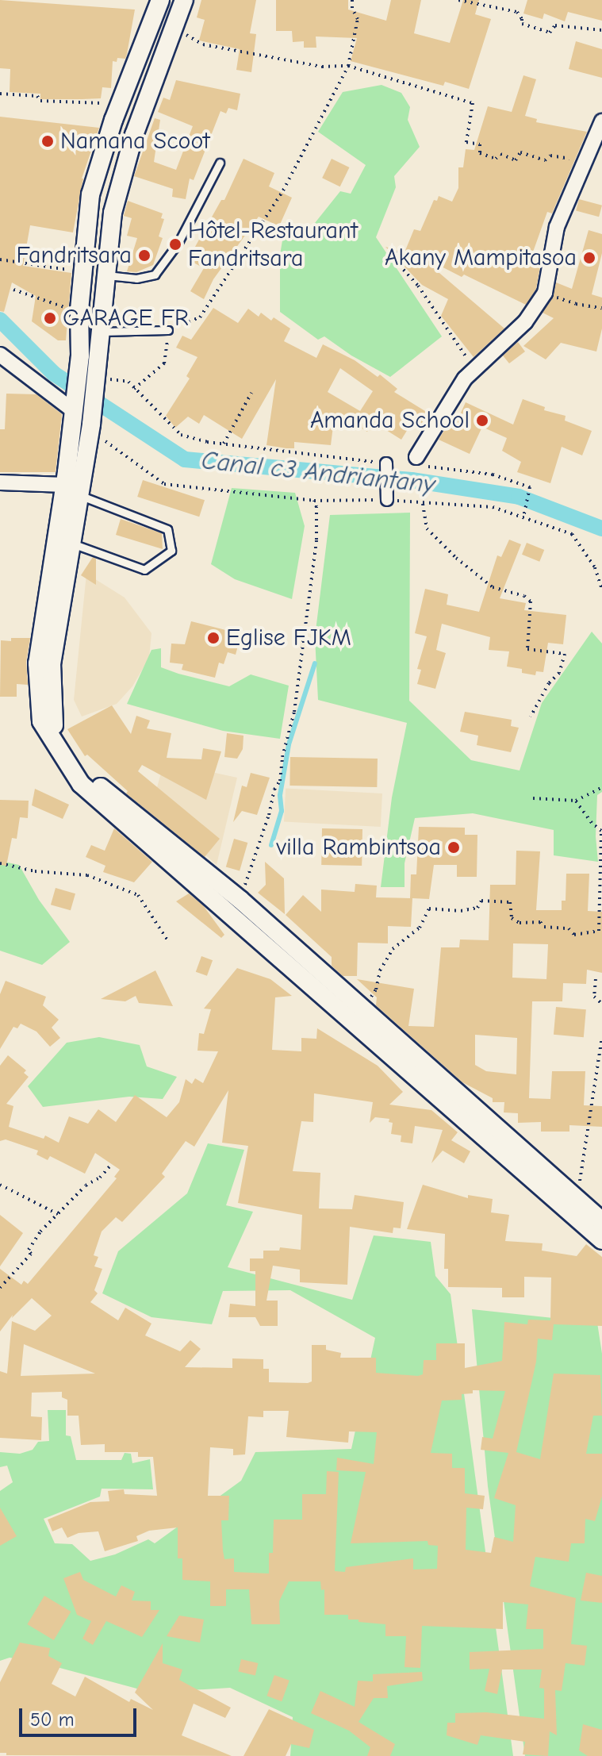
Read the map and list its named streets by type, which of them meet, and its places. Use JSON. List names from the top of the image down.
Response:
{
  "water": ["Canal c3 Andriantany"],
  "places": [
    "Namana Scoot",
    "Hôtel-Restaurant Fandritsara",
    "Fandritsara",
    "Akany Mampitasoa",
    "GARAGE FR",
    "Amanda School",
    "Eglise FJKM",
    "villa Rambintsoa"
  ],
  "scale_bar": "50 m"
}
